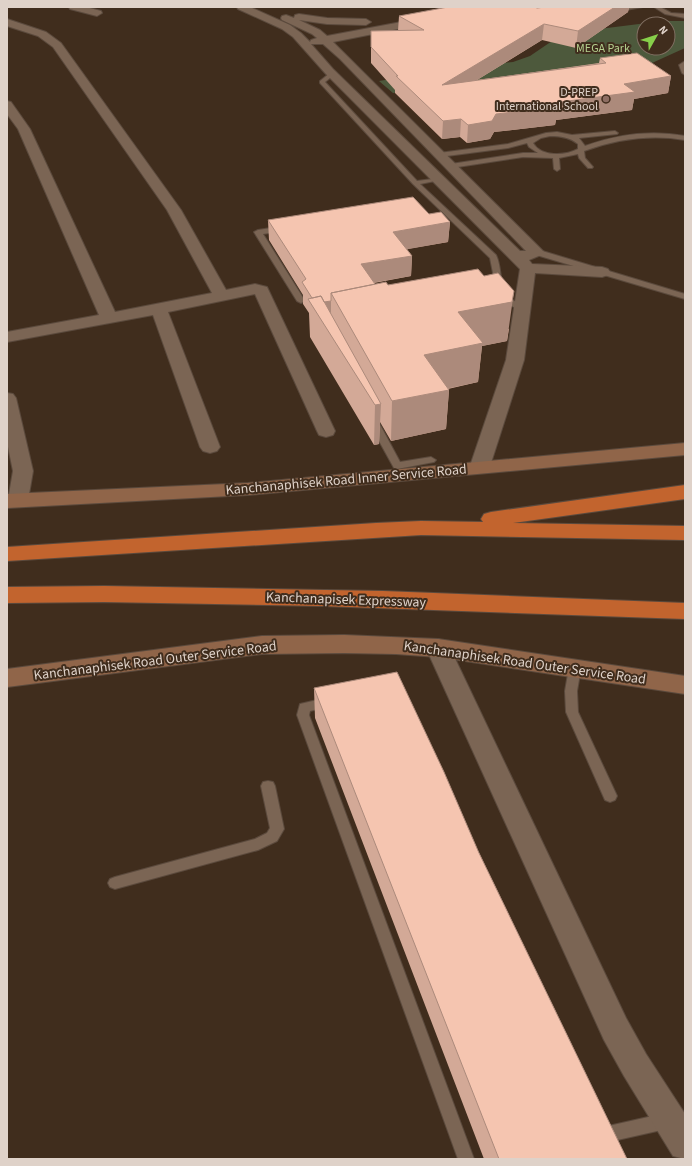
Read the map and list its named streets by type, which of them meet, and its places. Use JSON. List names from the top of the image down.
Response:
{
  "streets": {
    "highway": ["Kanchanapisek Expressway"],
    "main road": ["Kanchanaphisek Road Inner Service Road", "Kanchanaphisek Road Outer Service Road"]
  },
  "parks": ["MEGA Park"],
  "places": ["D-PREP International School"],
  "north": "top right"
}
